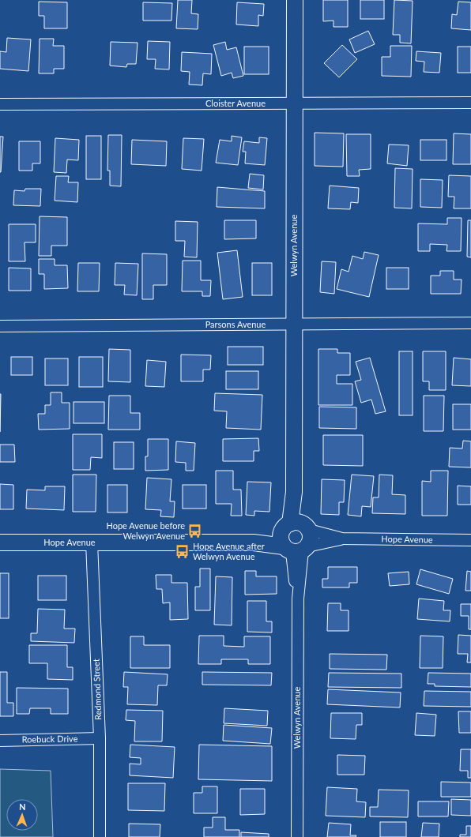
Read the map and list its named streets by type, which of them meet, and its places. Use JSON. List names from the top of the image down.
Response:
{
  "streets": {
    "street": [
      "Cloister Avenue",
      "Welwyn Avenue",
      "Parsons Avenue",
      "Hope Avenue",
      "Redmond Street",
      "Roebuck Drive"
    ]
  },
  "crossings": [
    ["Cloister Avenue", "Welwyn Avenue"],
    ["Welwyn Avenue", "Parsons Avenue"],
    ["Welwyn Avenue", "Hope Avenue"],
    ["Hope Avenue", "Redmond Street"],
    ["Redmond Street", "Roebuck Drive"]
  ],
  "places": {
    "bus stop": ["Hope Avenue before Welwyn Avenue", "Hope Avenue after Welwyn Avenue"]
  },
  "north": "top"
}
